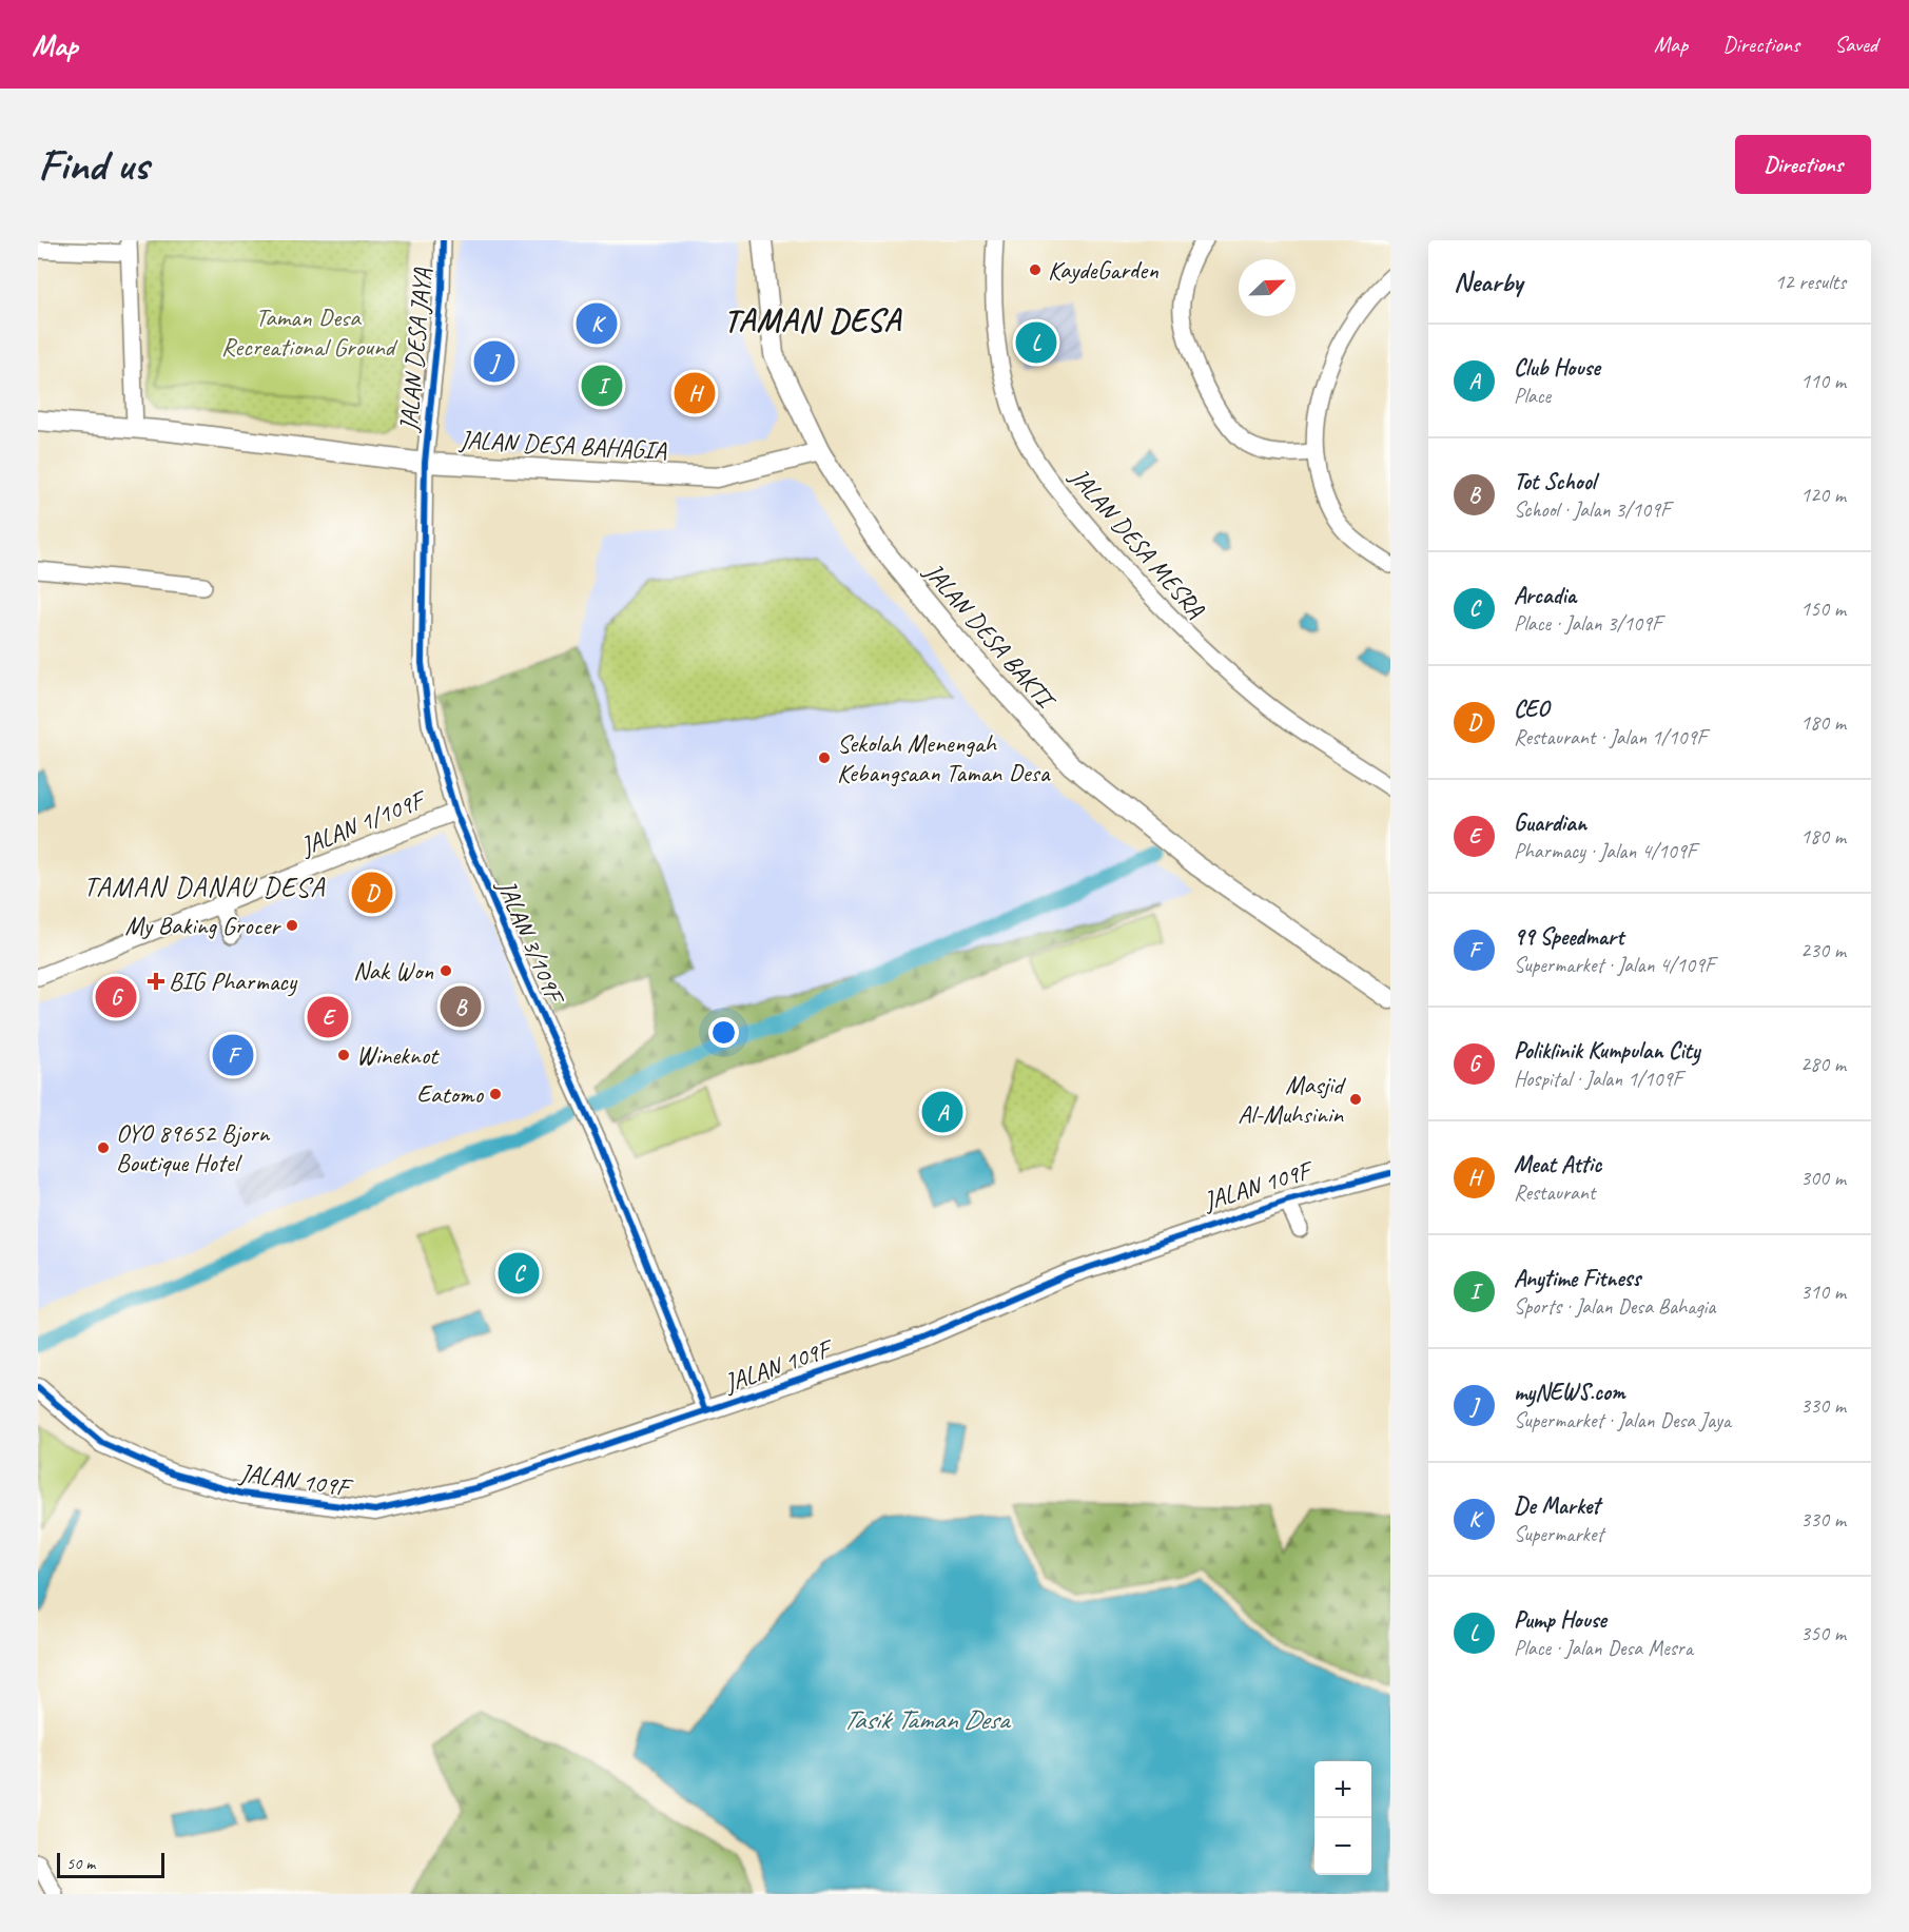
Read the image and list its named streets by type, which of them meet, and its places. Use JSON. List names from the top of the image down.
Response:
{
  "streets": {
    "street": [
      "JALAN DESA JAYA",
      "JALAN DESA BAHAGIA",
      "JALAN DESA MESRA",
      "JALAN DESA BAKTI",
      "JALAN 1/109F",
      "JALAN 3/109F",
      "JALAN 109F"
    ]
  },
  "crossings": [
    ["JALAN DESA JAYA", "JALAN DESA BAHAGIA"],
    ["JALAN DESA JAYA", "JALAN 3/109F"],
    ["JALAN DESA BAHAGIA", "JALAN DESA BAKTI"],
    ["JALAN DESA BAHAGIA", "JALAN 3/109F"],
    ["JALAN 1/109F", "JALAN 3/109F"],
    ["JALAN 3/109F", "JALAN 109F"]
  ],
  "districts": ["TAMAN DESA", "TAMAN DANAU DESA"],
  "water": ["Tasik Taman Desa"],
  "parks": ["Taman Desa Recreational Ground"],
  "places": {
    "other": [
      "KaydeGarden",
      "Sekolah Menengah Kebangsaan Taman Desa",
      "My Baking Grocer",
      "Nak Won",
      "Wineknot",
      "Eatomo",
      "Masjid Al-Muhsinin",
      "OYO 89652 Bjorn Boutique Hotel"
    ],
    "health": ["BIG Pharmacy"]
  },
  "scale_bar": "50 m",
  "north": "top right",
  "page": {
    "header": "Map",
    "nav": ["Map", "Directions", "Saved"],
    "buttons": "Directions",
    "title": "Find us",
    "heading": ["Nearby", "12 results"],
    "pins": [
      "K",
      "L",
      "J",
      "I",
      "H",
      "D",
      "G",
      "B",
      "E",
      "F",
      "A",
      "C"
    ],
    "list": [
      {
        "mark": "A",
        "name": "Club House",
        "note": "Place",
        "value": "110 m"
      },
      {
        "mark": "B",
        "name": "Tot School",
        "note": "School · Jalan 3/109F",
        "value": "120 m"
      },
      {
        "mark": "C",
        "name": "Arcadia",
        "note": "Place · Jalan 3/109F",
        "value": "150 m"
      },
      {
        "mark": "D",
        "name": "CEO",
        "note": "Restaurant · Jalan 1/109F",
        "value": "180 m"
      },
      {
        "mark": "E",
        "name": "Guardian",
        "note": "Pharmacy · Jalan 4/109F",
        "value": "180 m"
      },
      {
        "mark": "F",
        "name": "99 Speedmart",
        "note": "Supermarket · Jalan 4/109F",
        "value": "230 m"
      },
      {
        "mark": "G",
        "name": "Poliklinik Kumpulan City",
        "note": "Hospital · Jalan 1/109F",
        "value": "280 m"
      },
      {
        "mark": "H",
        "name": "Meat Attic",
        "note": "Restaurant",
        "value": "300 m"
      },
      {
        "mark": "I",
        "name": "Anytime Fitness",
        "note": "Sports · Jalan Desa Bahagia",
        "value": "310 m"
      },
      {
        "mark": "J",
        "name": "myNEWS.com",
        "note": "Supermarket · Jalan Desa Jaya",
        "value": "330 m"
      },
      {
        "mark": "K",
        "name": "De Market",
        "note": "Supermarket",
        "value": "330 m"
      },
      {
        "mark": "L",
        "name": "Pump House",
        "note": "Place · Jalan Desa Mesra",
        "value": "350 m"
      }
    ],
    "map_buttons": ["+", "−"],
    "scale": "50 m"
  }
}
